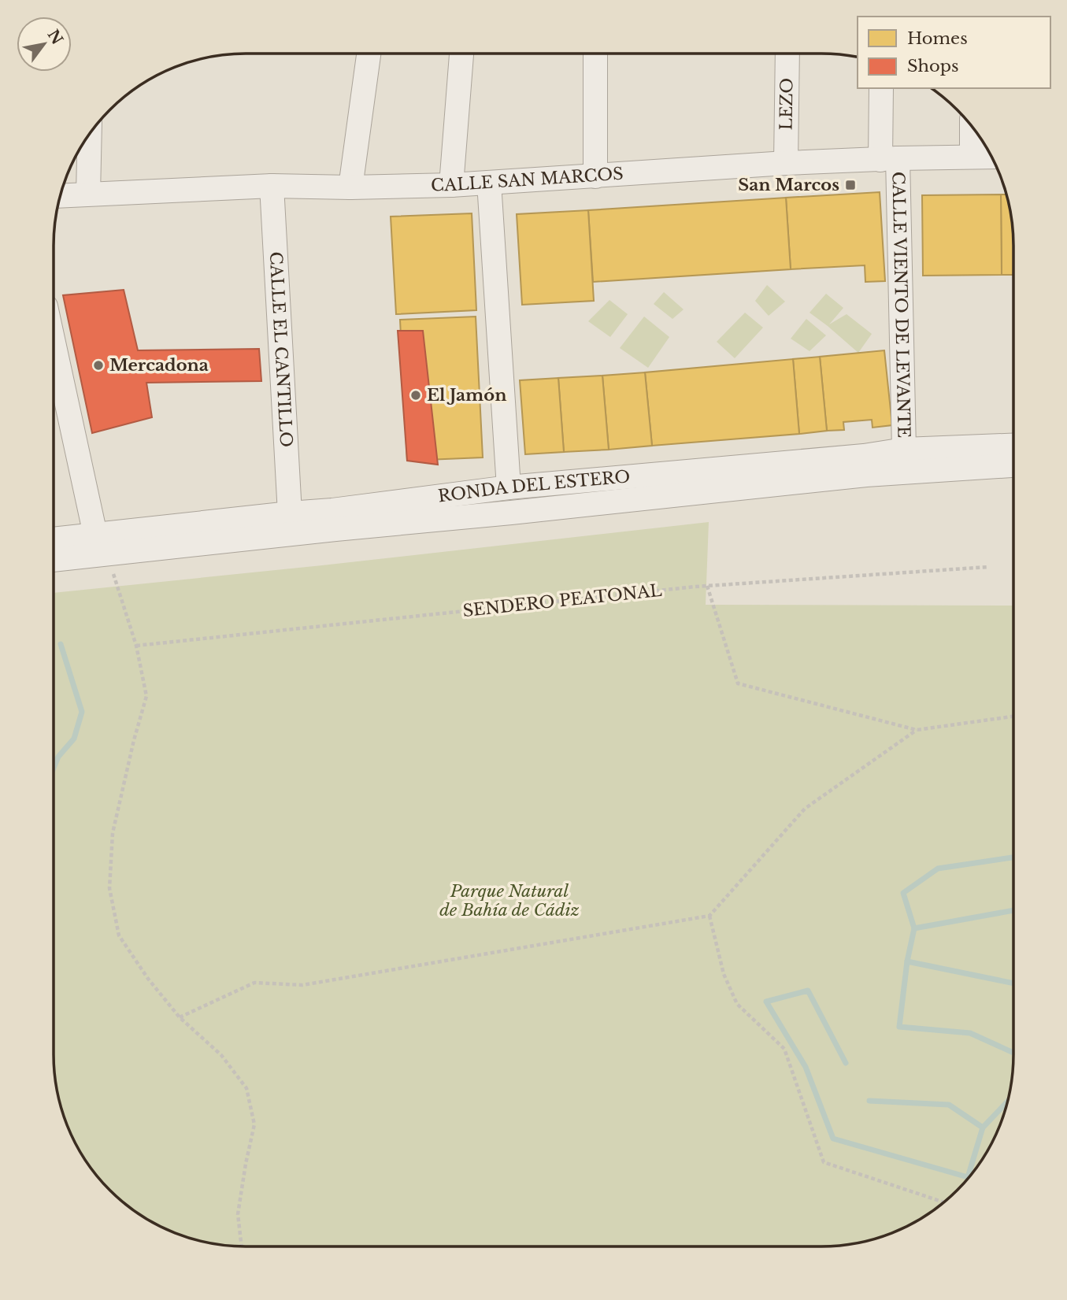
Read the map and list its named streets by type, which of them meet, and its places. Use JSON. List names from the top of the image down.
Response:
{
  "streets": {
    "street": [
      "LEZO",
      "CALLE SAN MARCOS",
      "CALLE VIENTO DE LEVANTE",
      "CALLE EL CANTILLO",
      "RONDA DEL ESTERO"
    ],
    "path": ["SENDERO PEATONAL"]
  },
  "crossings": [
    ["LEZO", "CALLE SAN MARCOS"],
    ["CALLE SAN MARCOS", "CALLE VIENTO DE LEVANTE"],
    ["CALLE SAN MARCOS", "CALLE EL CANTILLO"],
    ["CALLE VIENTO DE LEVANTE", "RONDA DEL ESTERO"],
    ["CALLE EL CANTILLO", "RONDA DEL ESTERO"]
  ],
  "parks": ["Parque Natural de Bahía de Cádiz"],
  "places": {
    "transit": ["San Marcos"],
    "other": ["Mercadona", "El Jamón"]
  },
  "legend": ["Homes", "Shops"],
  "north": "top right"
}
